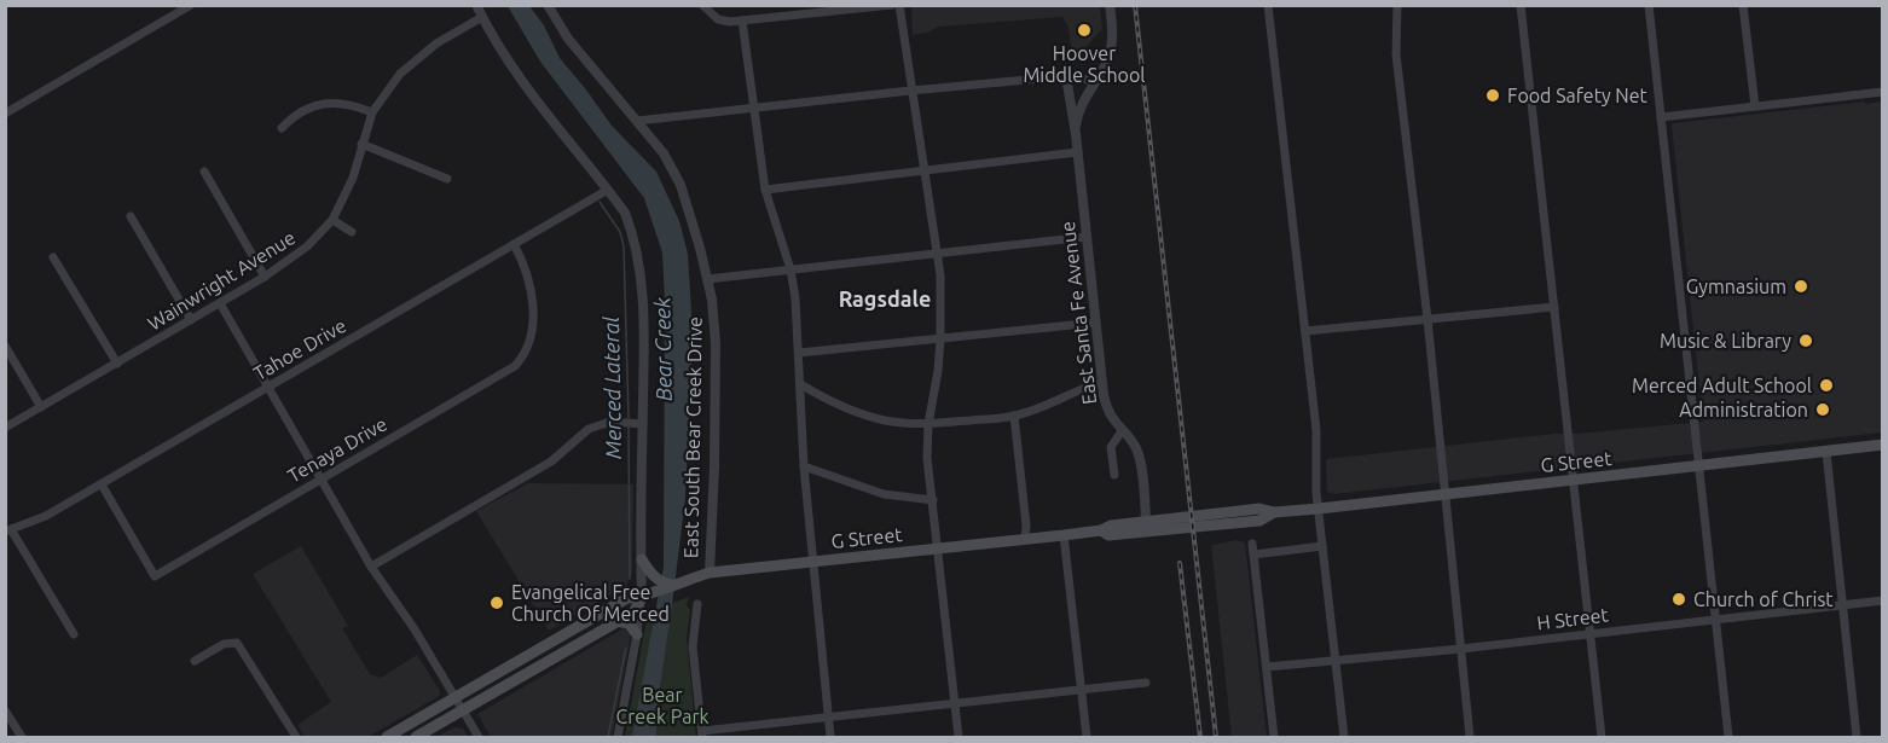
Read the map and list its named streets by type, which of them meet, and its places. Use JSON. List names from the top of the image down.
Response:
{
  "streets": {
    "main road": ["G Street"],
    "street": [
      "Wainwright Avenue",
      "East Santa Fe Avenue",
      "Tahoe Drive",
      "East South Bear Creek Drive",
      "Tenaya Drive",
      "H Street"
    ]
  },
  "crossings": [
    ["East Santa Fe Avenue", "G Street"],
    ["Tahoe Drive", "Tenaya Drive"],
    ["East South Bear Creek Drive", "G Street"]
  ],
  "districts": ["Ragsdale"],
  "water": ["Bear Creek", "Merced Lateral"],
  "parks": ["Bear Creek Park"],
  "places": [
    "Hoover Middle School",
    "Food Safety Net",
    "Gymnasium",
    "Music & Library",
    "Merced Adult School",
    "Administration",
    "Church of Christ",
    "Evangelical Free Church Of Merced"
  ]
}
